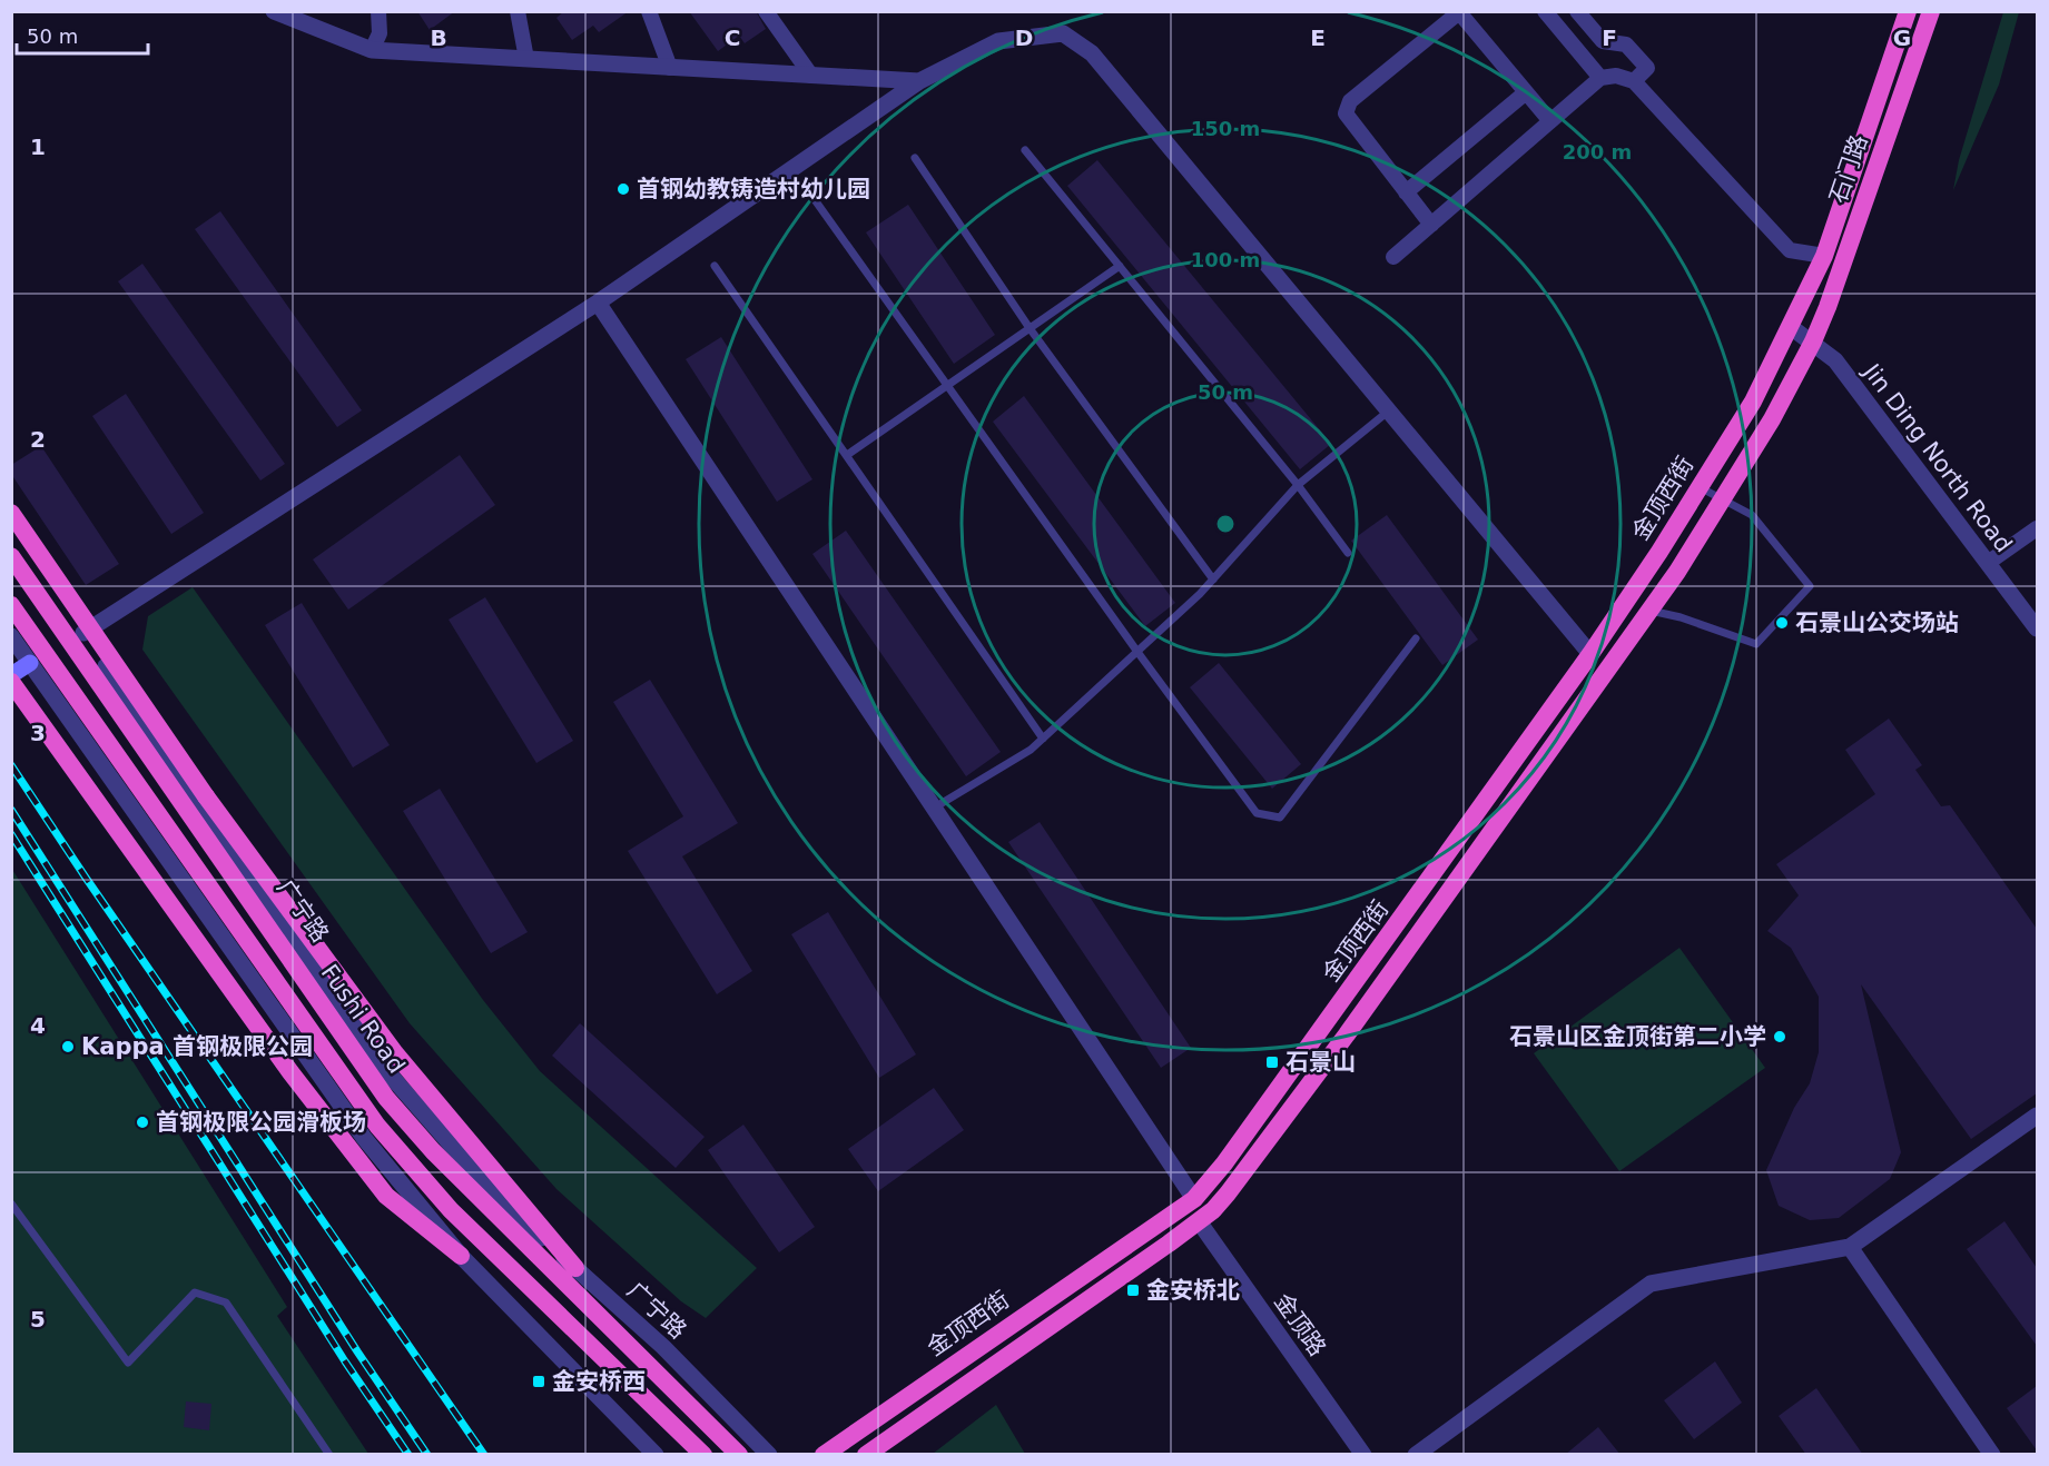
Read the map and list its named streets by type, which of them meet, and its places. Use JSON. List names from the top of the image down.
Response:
{
  "streets": {
    "highway": ["石门路", "金顶西街", "Fushi Road"],
    "street": ["Jin Ding North Road", "广宁路", "金顶路"]
  },
  "crossings": [
    ["石门路", "Jin Ding North Road"],
    ["石门路", "金顶西街"],
    ["Jin Ding North Road", "金顶西街"],
    ["金顶西街", "金顶路"]
  ],
  "places": {
    "other": [
      "首钢幼教铸造村幼儿园",
      "石景山公交场站",
      "石景山区金顶街第二小学",
      "Kappa 首钢极限公园",
      "首钢极限公园滑板场"
    ],
    "transit": ["石景山", "金安桥北", "金安桥西"]
  },
  "scale_bar": "50 m",
  "grid": {
    "columns": [
      "B",
      "C",
      "D",
      "E",
      "F",
      "G"
    ],
    "rows": [
      "1",
      "2",
      "3",
      "4",
      "5"
    ]
  },
  "rings": [
    "150 m",
    "200 m",
    "100 m",
    "50 m"
  ]
}
